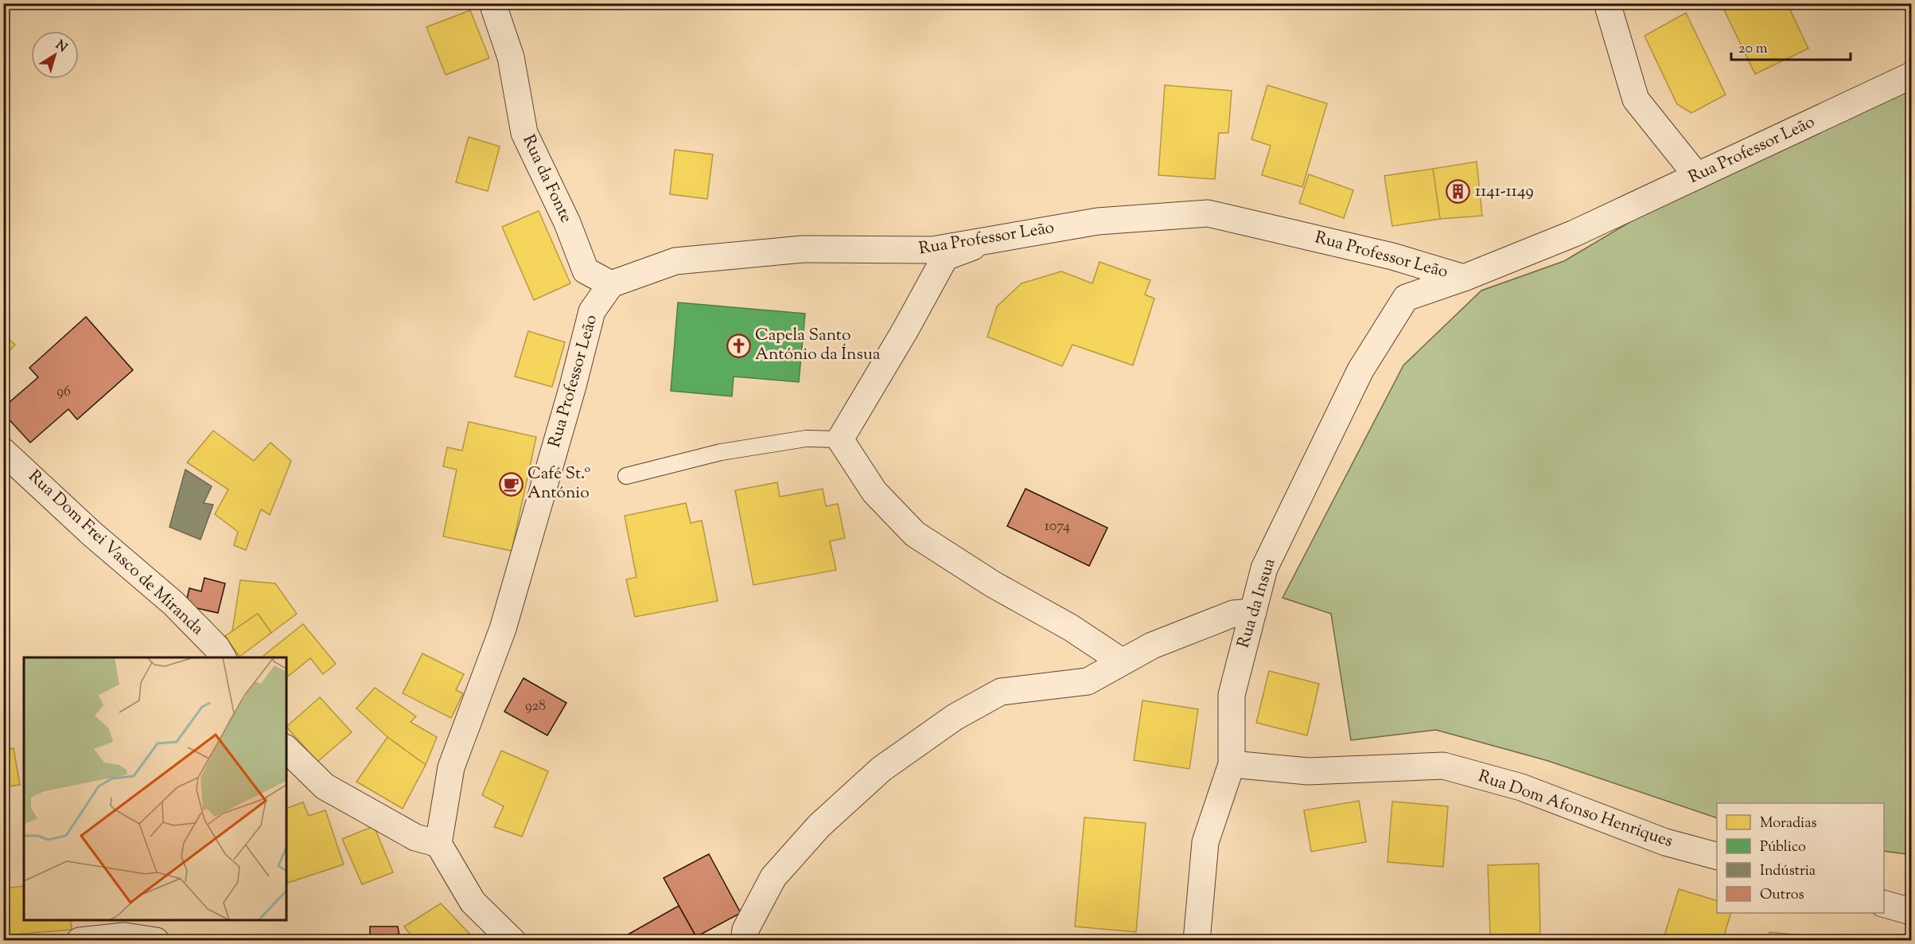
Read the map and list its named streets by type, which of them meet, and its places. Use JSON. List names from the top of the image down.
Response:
{
  "streets": {
    "street": [
      "Rua Professor Leão",
      "Rua da Fonte",
      "Rua Dom Frei Vasco de Miranda",
      "Rua da Insua",
      "Rua Dom Afonso Henriques"
    ]
  },
  "crossings": [
    ["Rua Professor Leão", "Rua da Fonte"],
    ["Rua Professor Leão", "Rua da Insua"],
    ["Rua da Insua", "Rua Dom Afonso Henriques"]
  ],
  "places": {
    "building": ["1141-1149"],
    "church": ["Capela Santo António da Ínsua"],
    "cafe": ["Café St.º António"]
  },
  "house_numbers": ["96", "1074", "928"],
  "legend": [
    "Moradias",
    "Público",
    "Indústria",
    "Outros"
  ],
  "scale_bar": "20 m",
  "north": "top right"
}
